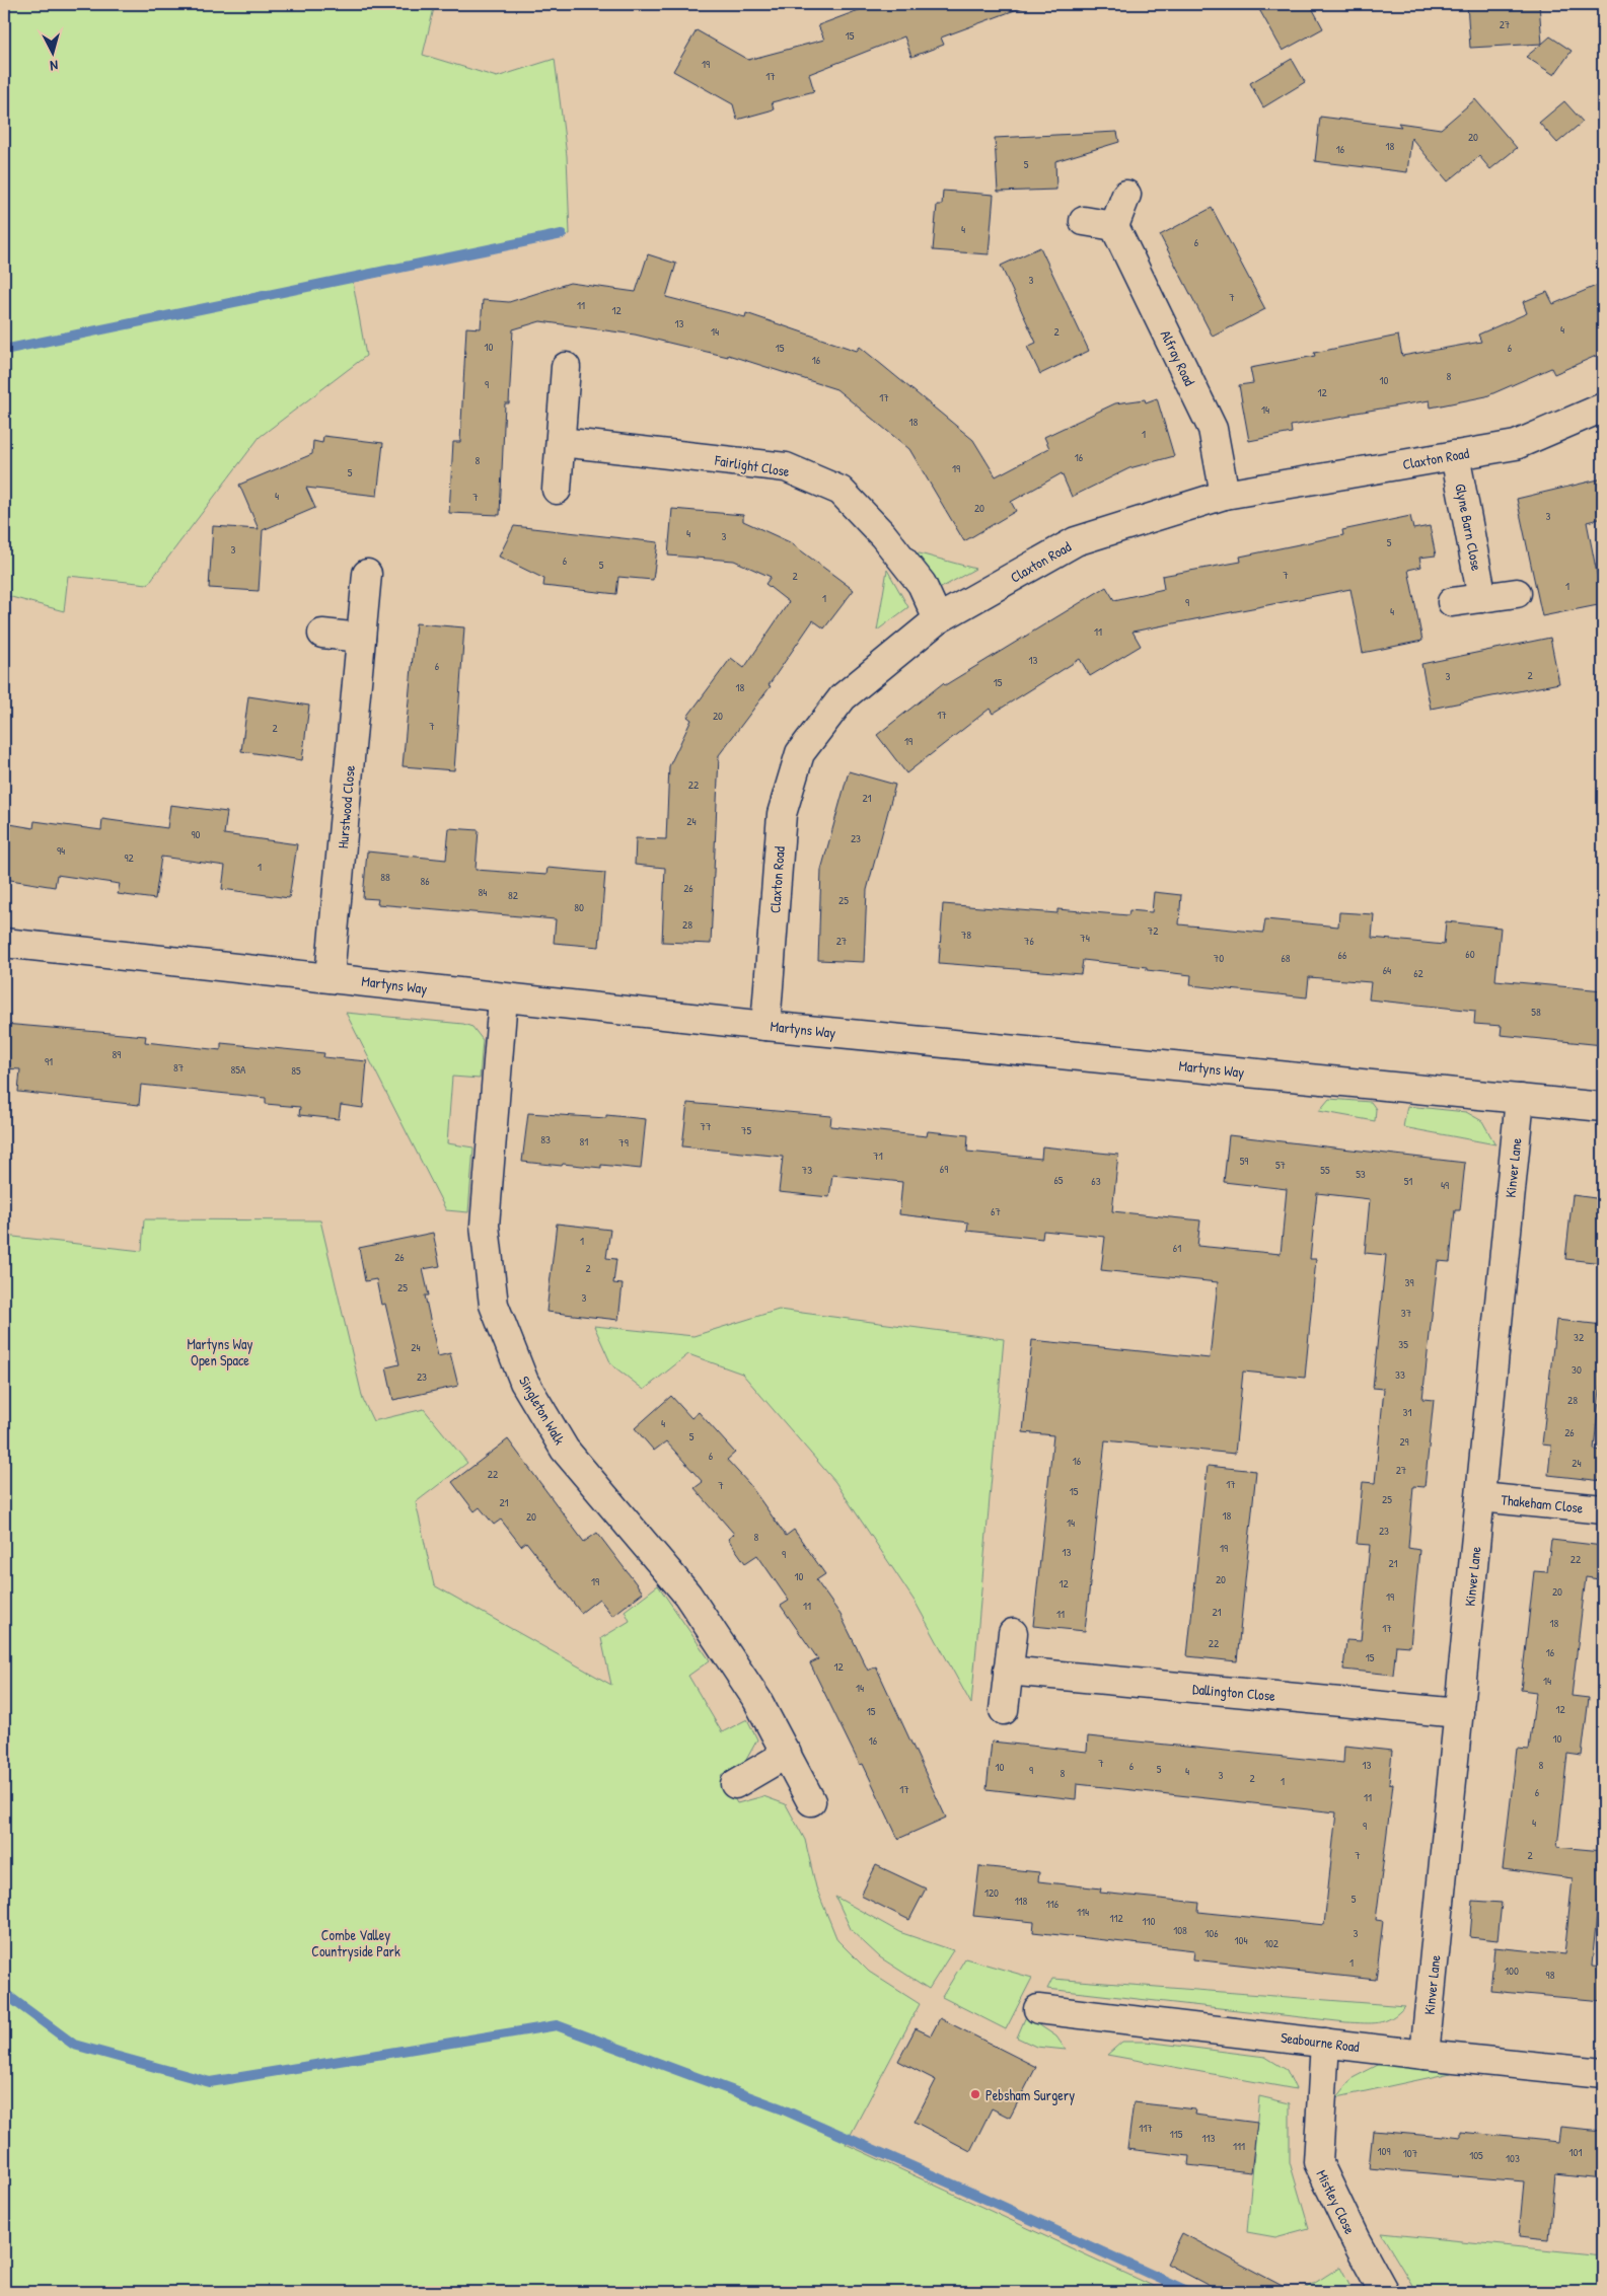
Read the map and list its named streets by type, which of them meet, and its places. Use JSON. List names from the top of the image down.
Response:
{
  "streets": {
    "street": [
      "Alfray Road",
      "Claxton Road",
      "Fairlight Close",
      "Glyne Barn Close",
      "Hurstwood Close",
      "Martyns Way",
      "Kinver Lane",
      "Singleton Walk",
      "Thakeham Close",
      "Dallington Close",
      "Seabourne Road",
      "Mistley Close"
    ]
  },
  "crossings": [
    ["Alfray Road", "Claxton Road"],
    ["Claxton Road", "Fairlight Close"],
    ["Claxton Road", "Glyne Barn Close"],
    ["Claxton Road", "Martyns Way"],
    ["Hurstwood Close", "Martyns Way"],
    ["Martyns Way", "Kinver Lane"],
    ["Martyns Way", "Singleton Walk"],
    ["Kinver Lane", "Thakeham Close"],
    ["Kinver Lane", "Dallington Close"],
    ["Kinver Lane", "Seabourne Road"],
    ["Seabourne Road", "Mistley Close"]
  ],
  "parks": ["Martyns Way Open Space", "Combe Valley Countryside Park"],
  "places": ["Pebsham Surgery"],
  "house_numbers": [
    "27",
    "15",
    "19",
    "17",
    "20",
    "18",
    "16",
    "5",
    "4",
    "6",
    "3",
    "7",
    "11",
    "12",
    "13",
    "4",
    "14",
    "2",
    "10",
    "15",
    "6",
    "16",
    "8",
    "10",
    "9",
    "12",
    "17",
    "14",
    "18",
    "1",
    "16",
    "8",
    "19",
    "5",
    "4",
    "7",
    "20",
    "3",
    "4",
    "3",
    "5",
    "3",
    "6",
    "5",
    "7",
    "2",
    "1",
    "1",
    "9",
    "4",
    "11",
    "13",
    "6",
    "2",
    "3",
    "15",
    "18",
    "17",
    "20",
    "7",
    "2",
    "19",
    "22",
    "21",
    "24",
    "90",
    "23",
    "94",
    "92",
    "1",
    "88",
    "86",
    "26",
    "84",
    "82",
    "25",
    "80",
    "28",
    "72",
    "78",
    "74",
    "27",
    "76",
    "60",
    "66",
    "70",
    "68",
    "64",
    "62",
    "58",
    "89",
    "91",
    "87",
    "85A",
    "85",
    "77",
    "75",
    "83",
    "81",
    "79",
    "71",
    "59",
    "57",
    "69",
    "73",
    "55",
    "53",
    "65",
    "63",
    "51",
    "49",
    "67",
    "1",
    "61",
    "26",
    "2",
    "39",
    "25",
    "3",
    "37",
    "32",
    "35",
    "24",
    "30",
    "33",
    "23",
    "28",
    "31",
    "4",
    "26",
    "5",
    "29",
    "6",
    "16",
    "24",
    "27",
    "22",
    "17",
    "7",
    "15",
    "25",
    "21",
    "18",
    "20",
    "14",
    "23",
    "8",
    "19",
    "13",
    "9",
    "22",
    "21",
    "10",
    "20",
    "19",
    "12",
    "20",
    "19",
    "11",
    "21",
    "11",
    "18",
    "17",
    "22",
    "16",
    "15",
    "12",
    "14",
    "14",
    "12",
    "15",
    "10",
    "16",
    "7",
    "13",
    "8",
    "6",
    "10",
    "5",
    "9",
    "4",
    "8",
    "3",
    "2",
    "1",
    "17",
    "6",
    "11",
    "4",
    "9",
    "7",
    "2",
    "120",
    "5",
    "118",
    "116",
    "114",
    "112",
    "110",
    "108",
    "106",
    "3",
    "104",
    "102",
    "1",
    "100",
    "98",
    "117",
    "115",
    "113",
    "111",
    "109",
    "101",
    "107",
    "105",
    "103"
  ],
  "north": "bottom"
}
